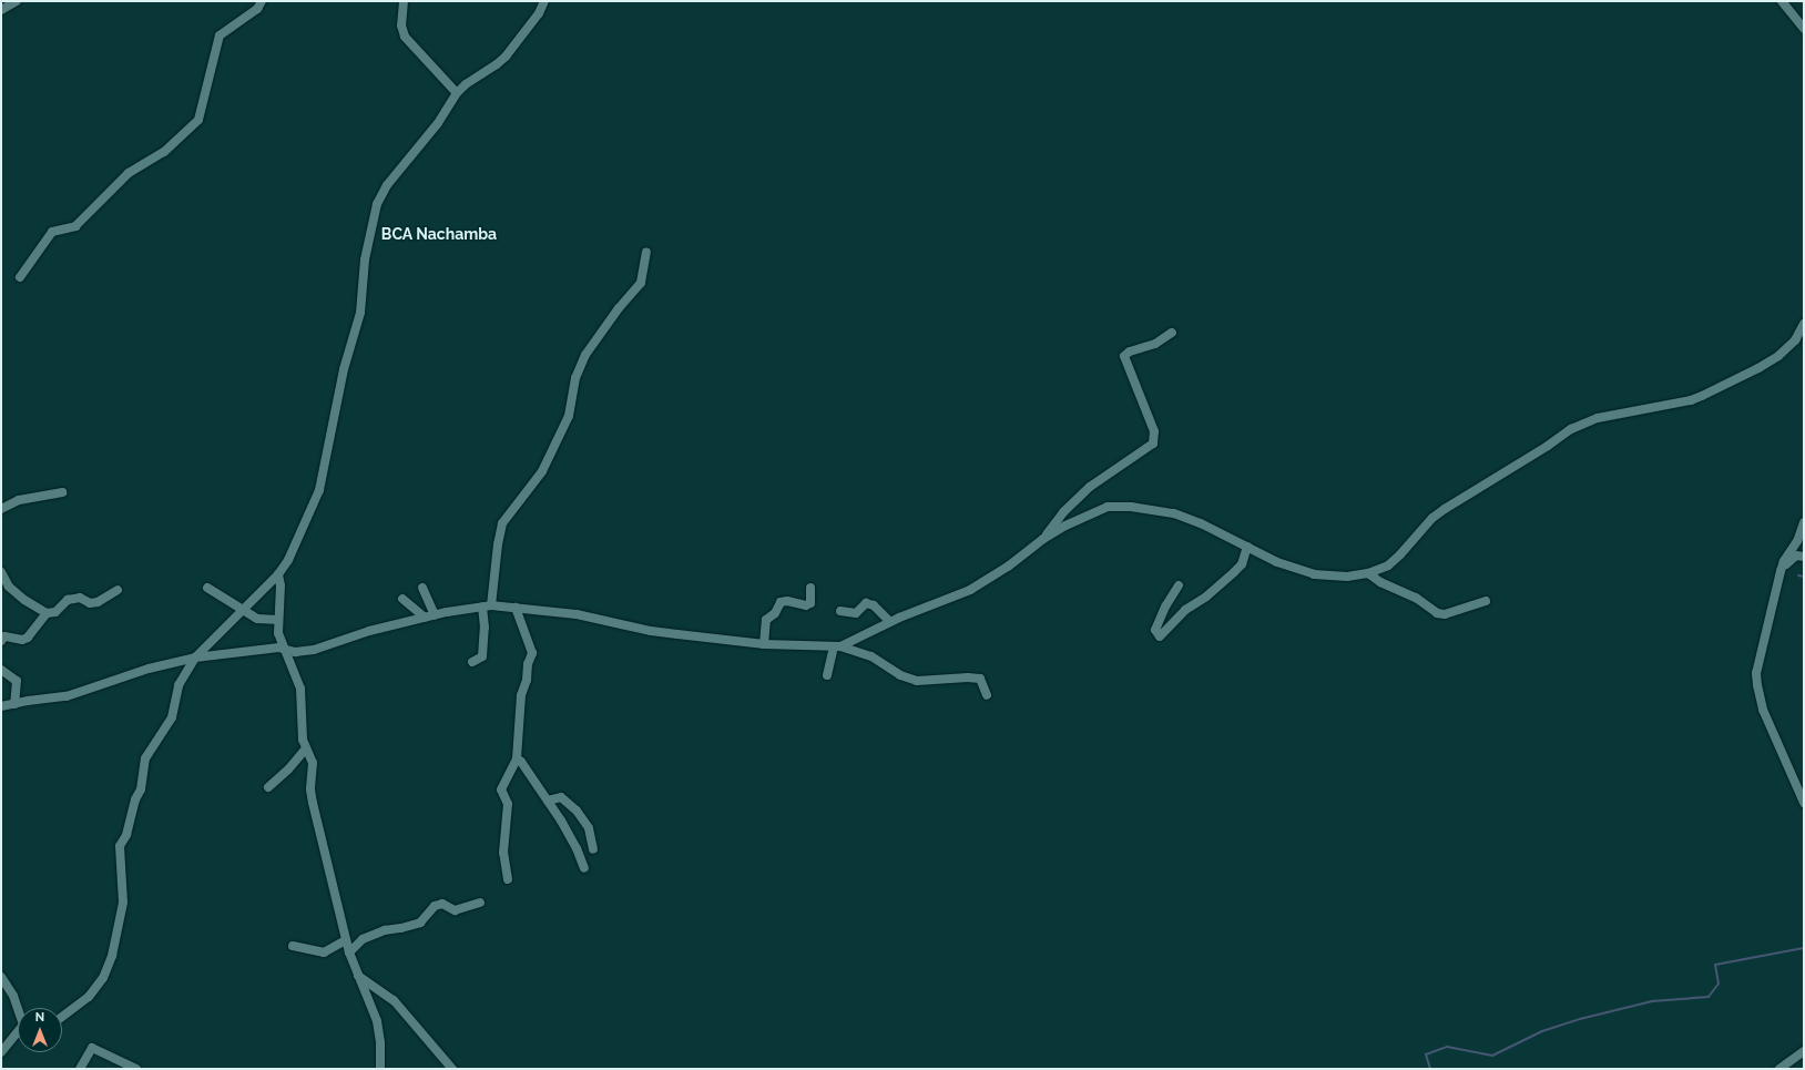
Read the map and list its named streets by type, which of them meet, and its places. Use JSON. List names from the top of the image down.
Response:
{
  "districts": ["BCA Nachamba"],
  "north": "top"
}
